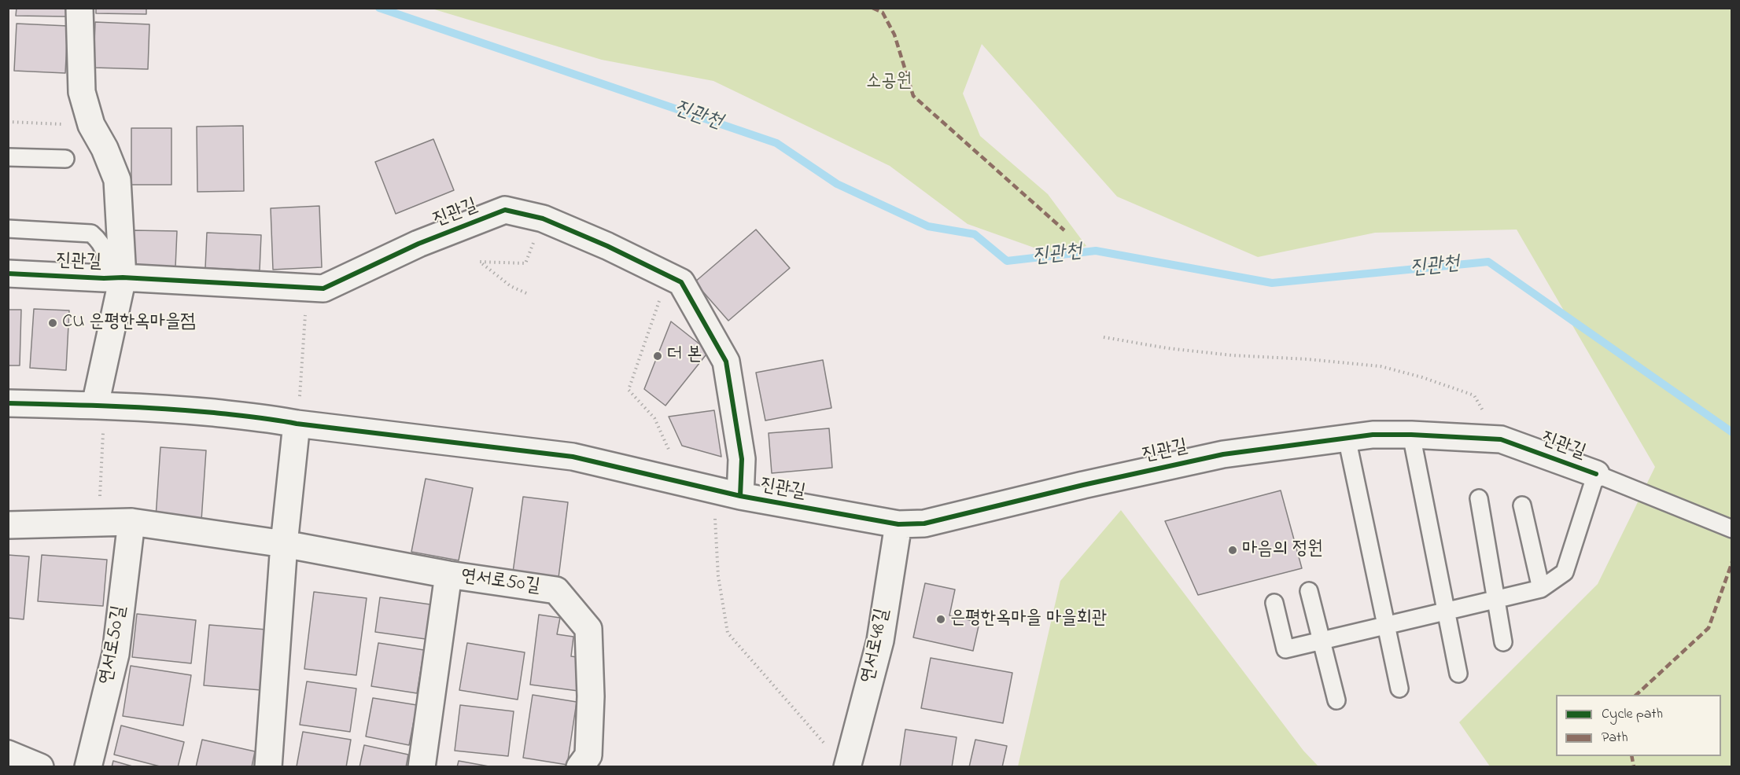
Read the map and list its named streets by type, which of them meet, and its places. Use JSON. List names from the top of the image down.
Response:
{
  "streets": {
    "street": ["진관길", "연서로50길", "연서로48길"]
  },
  "crossings": [
    ["진관길", "연서로48길"]
  ],
  "water": ["진관천"],
  "parks": ["소공원"],
  "places": [
    "CU 은평한옥마을점",
    "더 본",
    "마음의 정원",
    "은평한옥마을 마을회관"
  ],
  "legend": ["Cycle path", "Path"]
}
